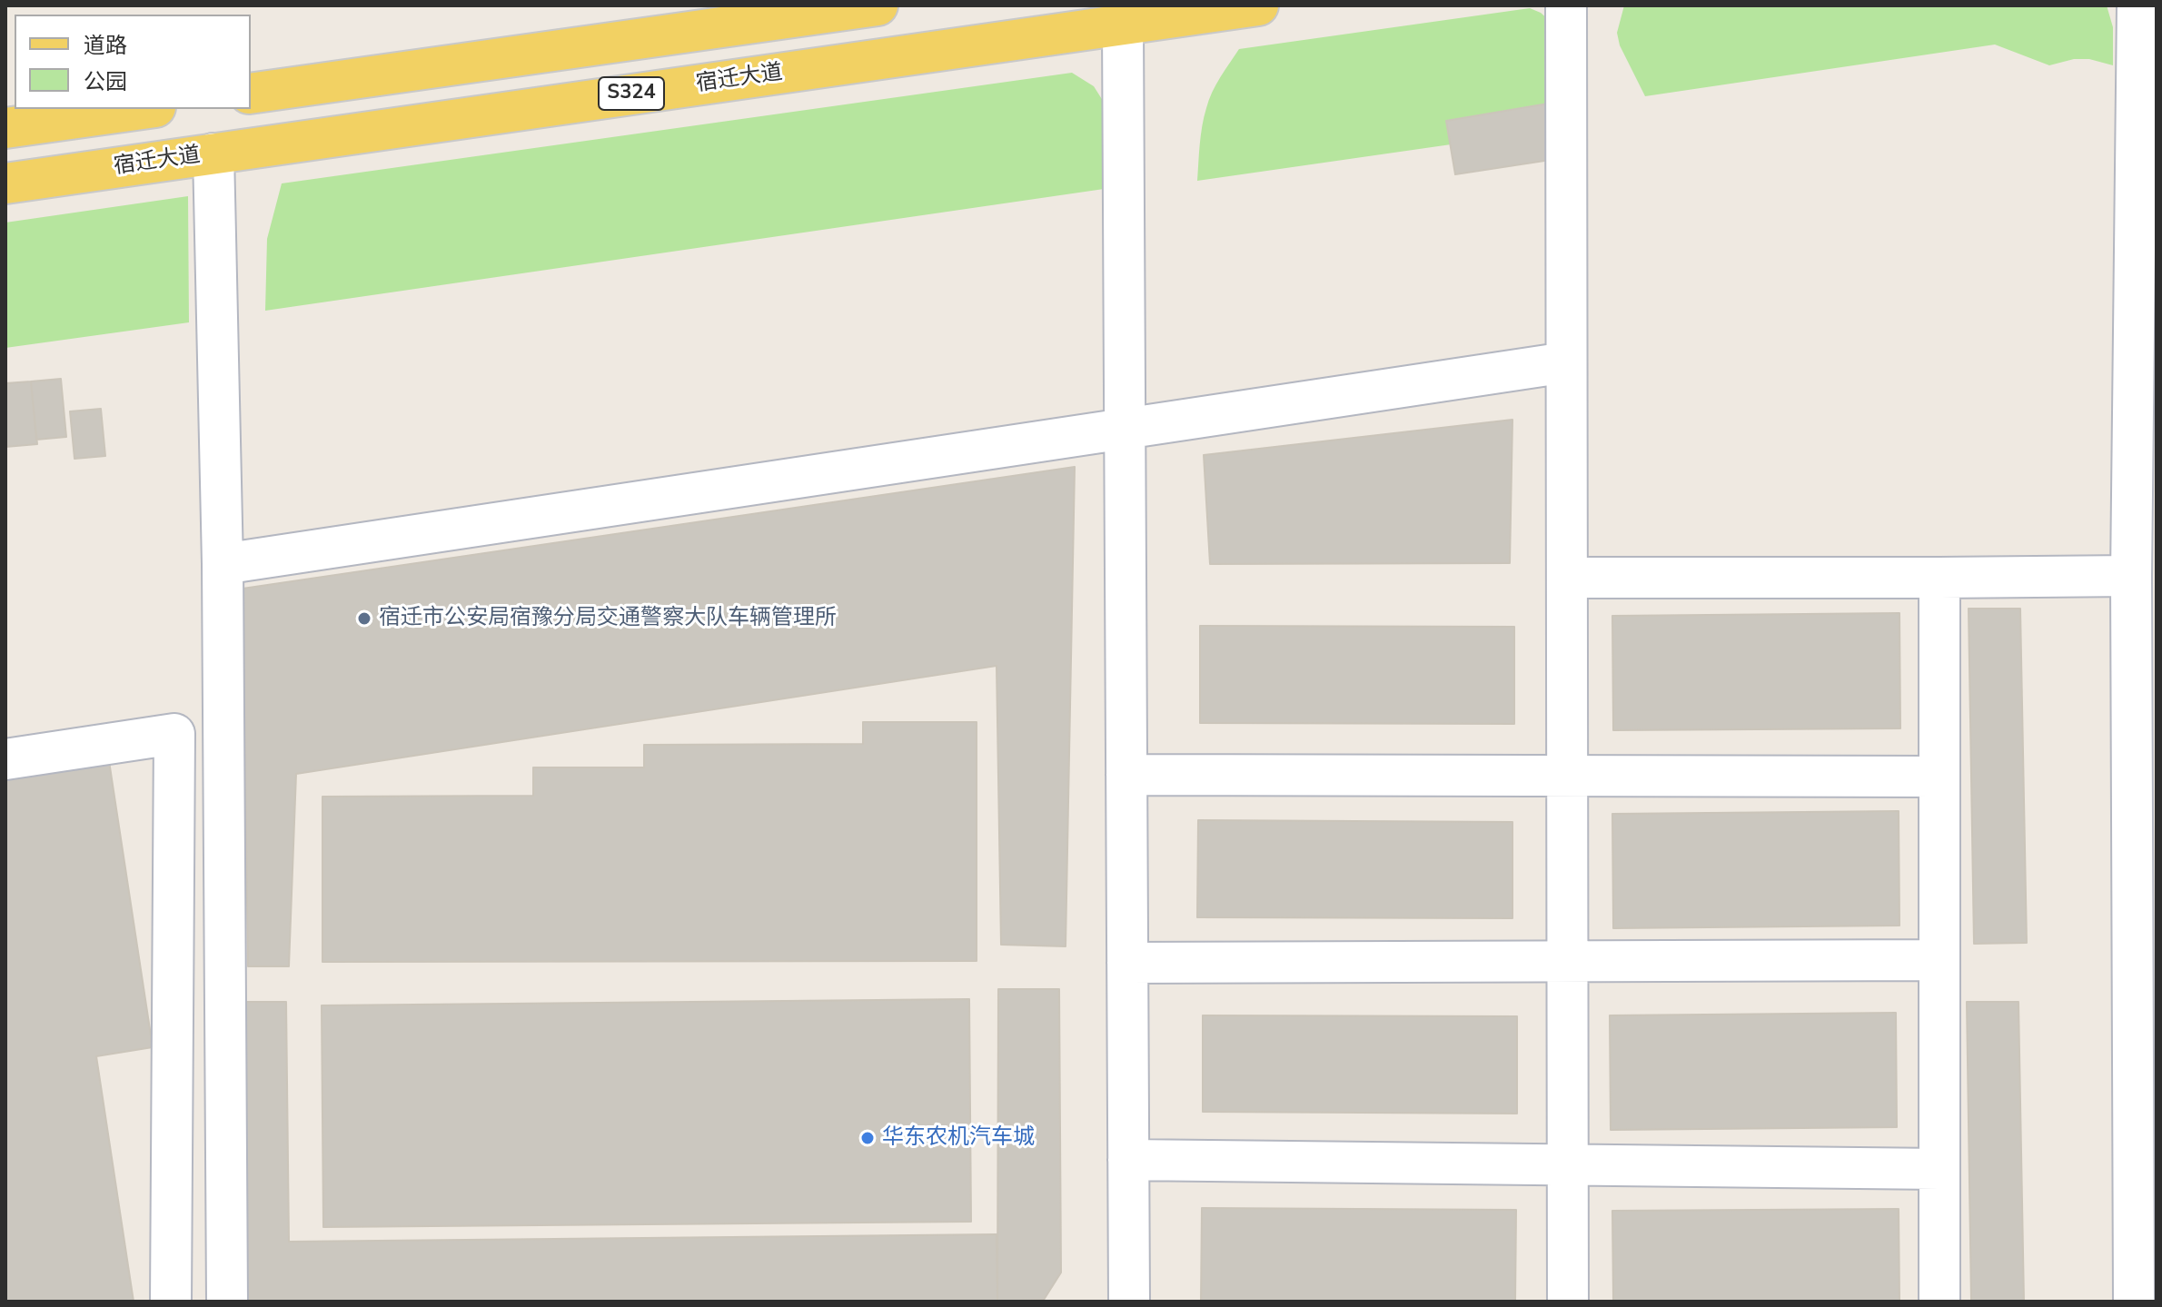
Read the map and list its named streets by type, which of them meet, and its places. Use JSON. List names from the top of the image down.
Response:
{
  "streets": {
    "main road": ["宿迁大道", "S324"]
  },
  "places": ["宿迁市公安局宿豫分局交通警察大队车辆管理所", "华东农机汽车城"],
  "legend": ["道路", "公园"]
}
